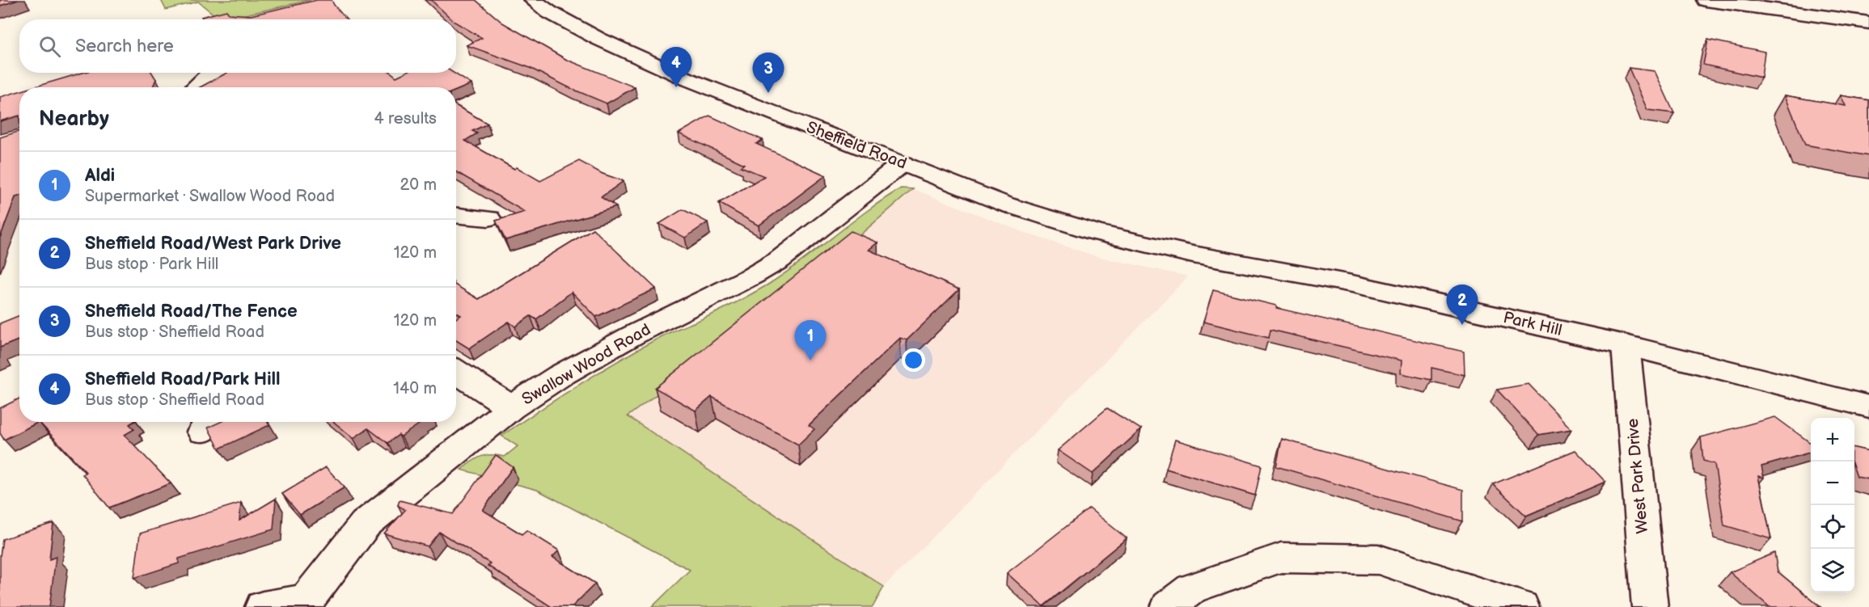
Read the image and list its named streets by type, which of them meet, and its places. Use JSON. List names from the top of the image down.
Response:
{
  "streets": {
    "street": [
      "Sheffield Road",
      "Park Hill",
      "Swallow Wood Road",
      "West Park Drive"
    ]
  },
  "crossings": [
    ["Sheffield Road", "Park Hill"],
    ["Sheffield Road", "Swallow Wood Road"],
    ["Park Hill", "West Park Drive"]
  ],
  "page": {
    "search": "Search here",
    "pins": [
      "4",
      "3",
      "2",
      "1"
    ],
    "heading": ["Nearby", "4 results"],
    "list": [
      {
        "mark": "1",
        "name": "Aldi",
        "note": "Supermarket · Swallow Wood Road",
        "value": "20 m"
      },
      {
        "mark": "2",
        "name": "Sheffield Road/West Park Drive",
        "note": "Bus stop · Park Hill",
        "value": "120 m"
      },
      {
        "mark": "3",
        "name": "Sheffield Road/The Fence",
        "note": "Bus stop · Sheffield Road",
        "value": "120 m"
      },
      {
        "mark": "4",
        "name": "Sheffield Road/Park Hill",
        "note": "Bus stop · Sheffield Road",
        "value": "140 m"
      }
    ],
    "map_buttons": ["+", "−"]
  }
}
